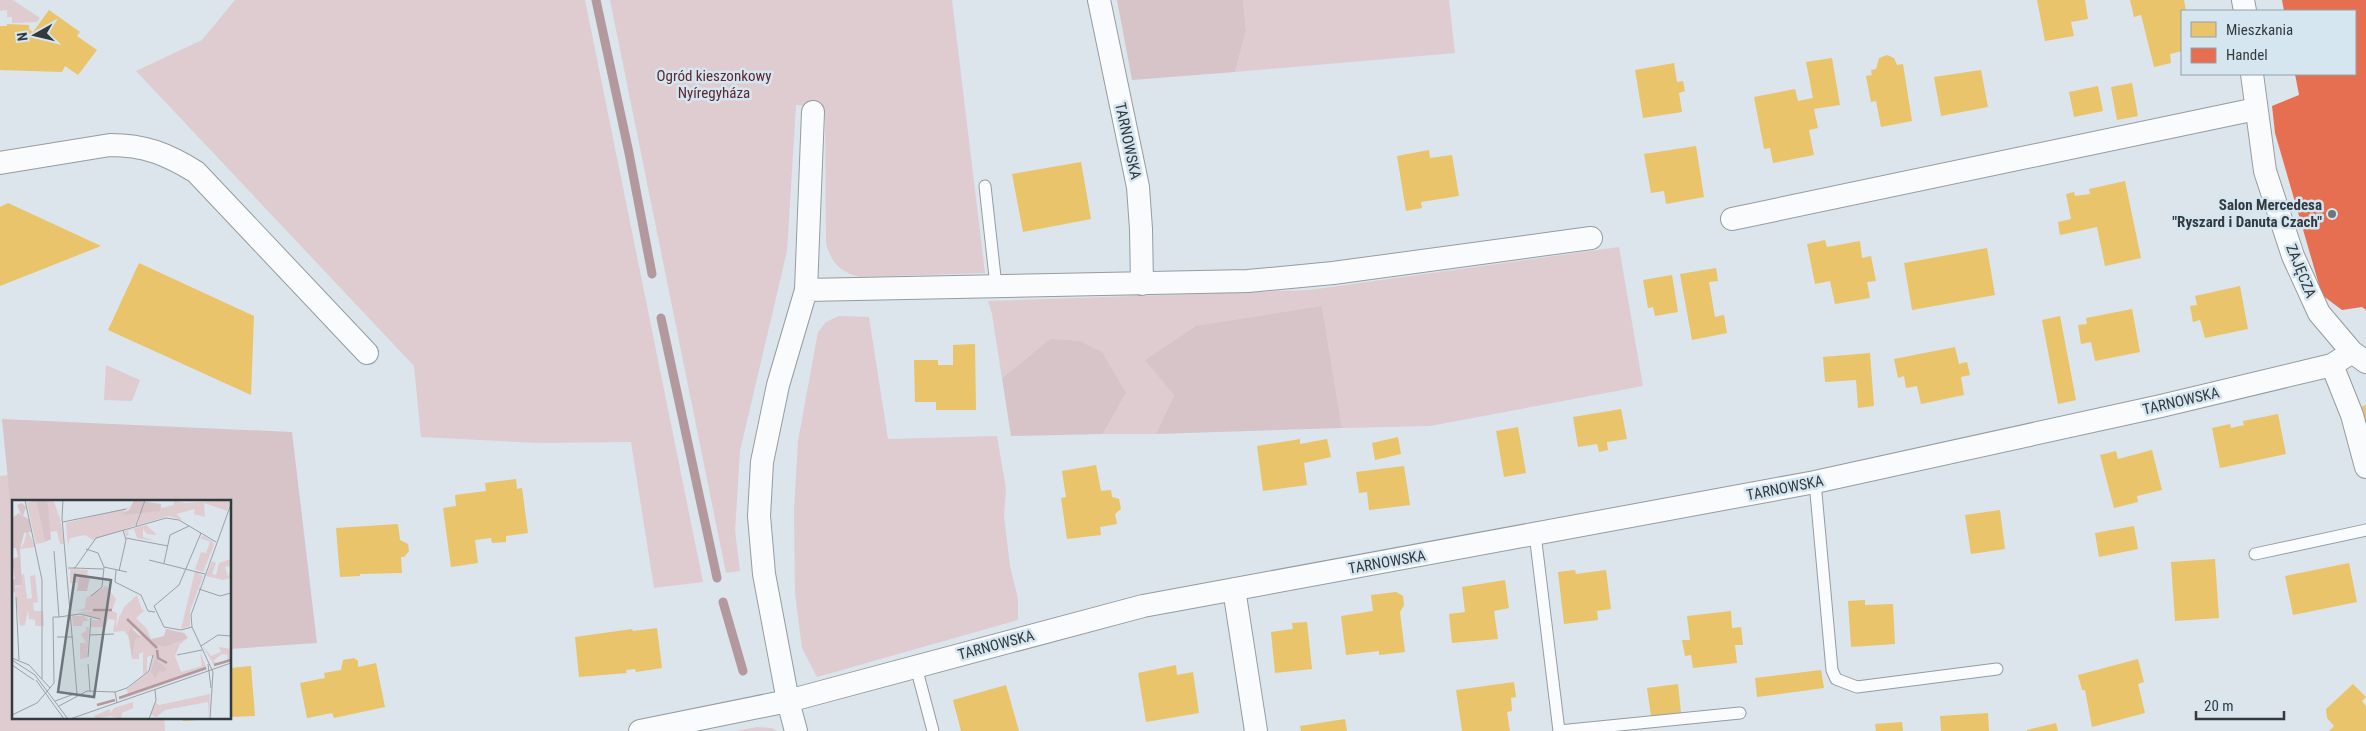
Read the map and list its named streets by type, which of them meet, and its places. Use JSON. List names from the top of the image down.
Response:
{
  "streets": {
    "street": ["TARNOWSKA", "ZAJĘCZA"]
  },
  "crossings": [
    ["TARNOWSKA", "ZAJĘCZA"]
  ],
  "parks": ["Ogród kieszonkowy Nyíregyháza"],
  "places": ["Salon Mercedesa \"Ryszard i Danuta Czach\""],
  "legend": ["Mieszkania", "Handel"],
  "scale_bar": "20 m",
  "north": "left"
}
